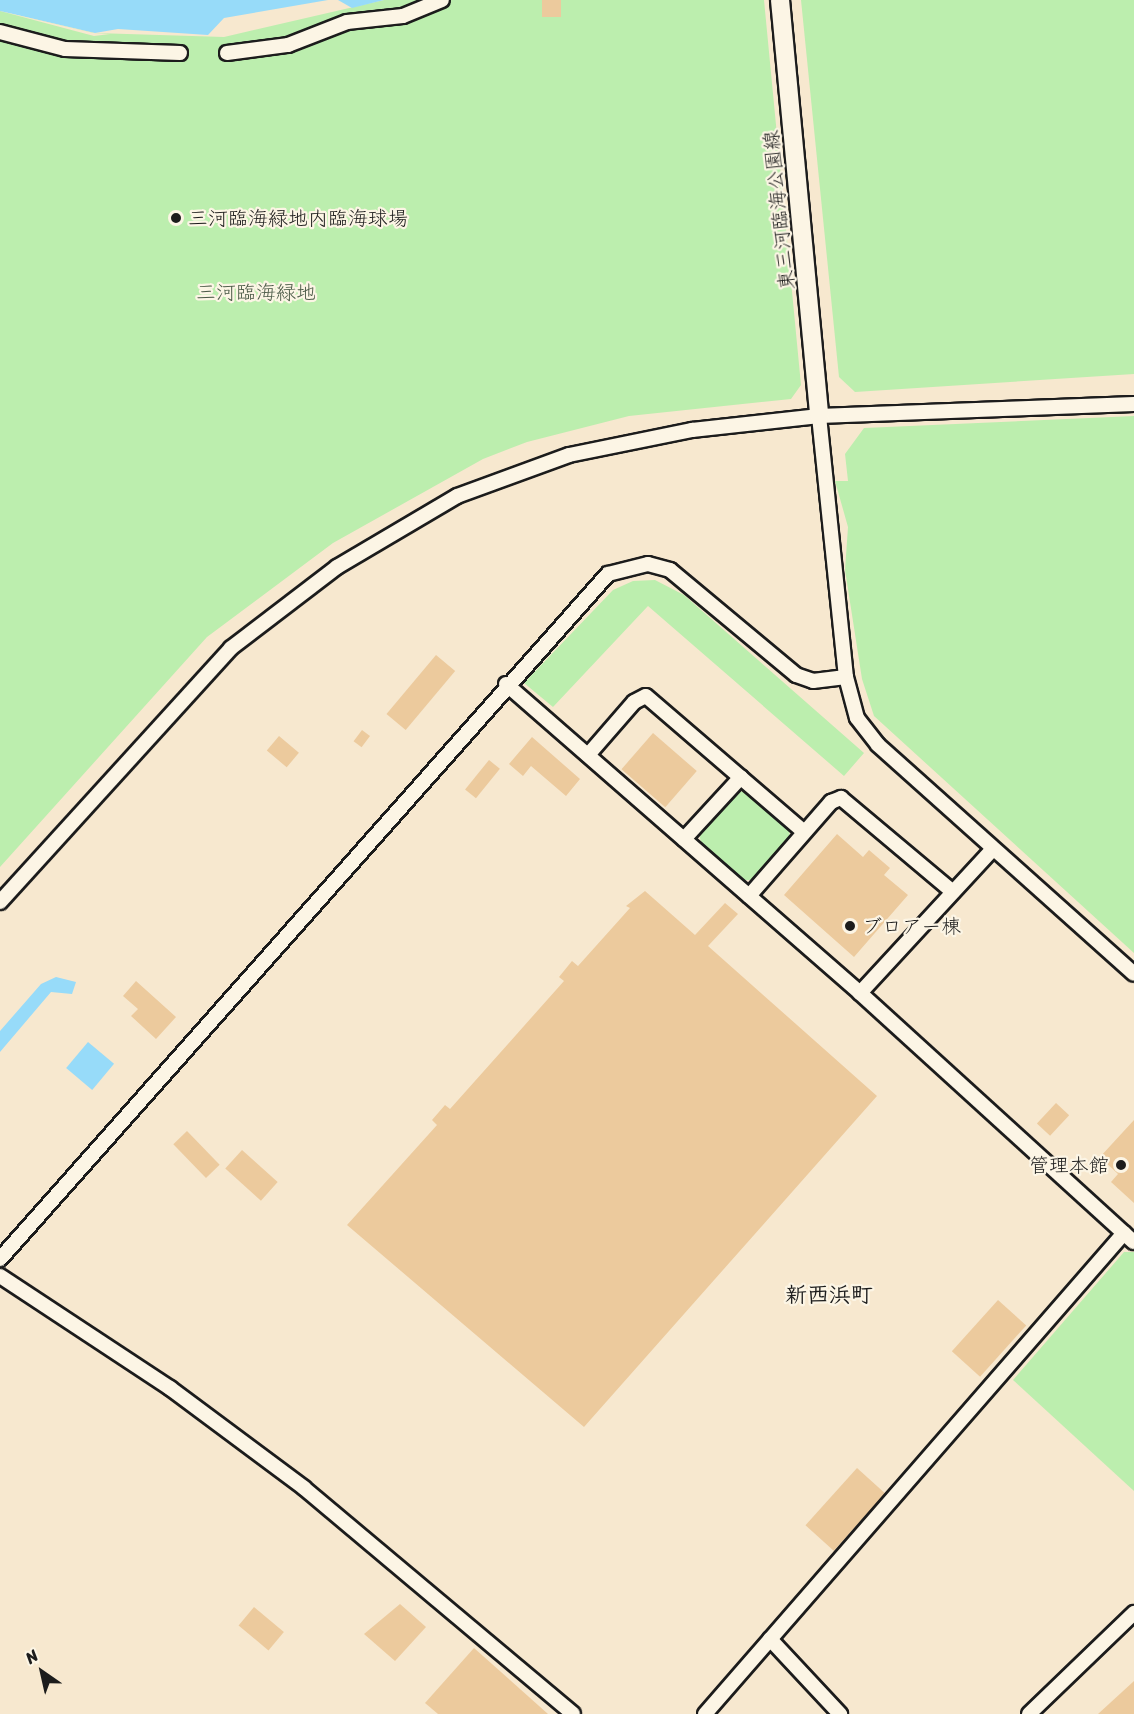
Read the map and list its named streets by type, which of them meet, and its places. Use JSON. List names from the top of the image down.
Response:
{
  "streets": {
    "main road": ["東三河臨海公園線"]
  },
  "districts": ["新西浜町"],
  "parks": ["三河臨海緑地"],
  "places": ["三河臨海緑地内臨海球場", "ブロアー棟", "管理本館"],
  "north": "top left"
}
